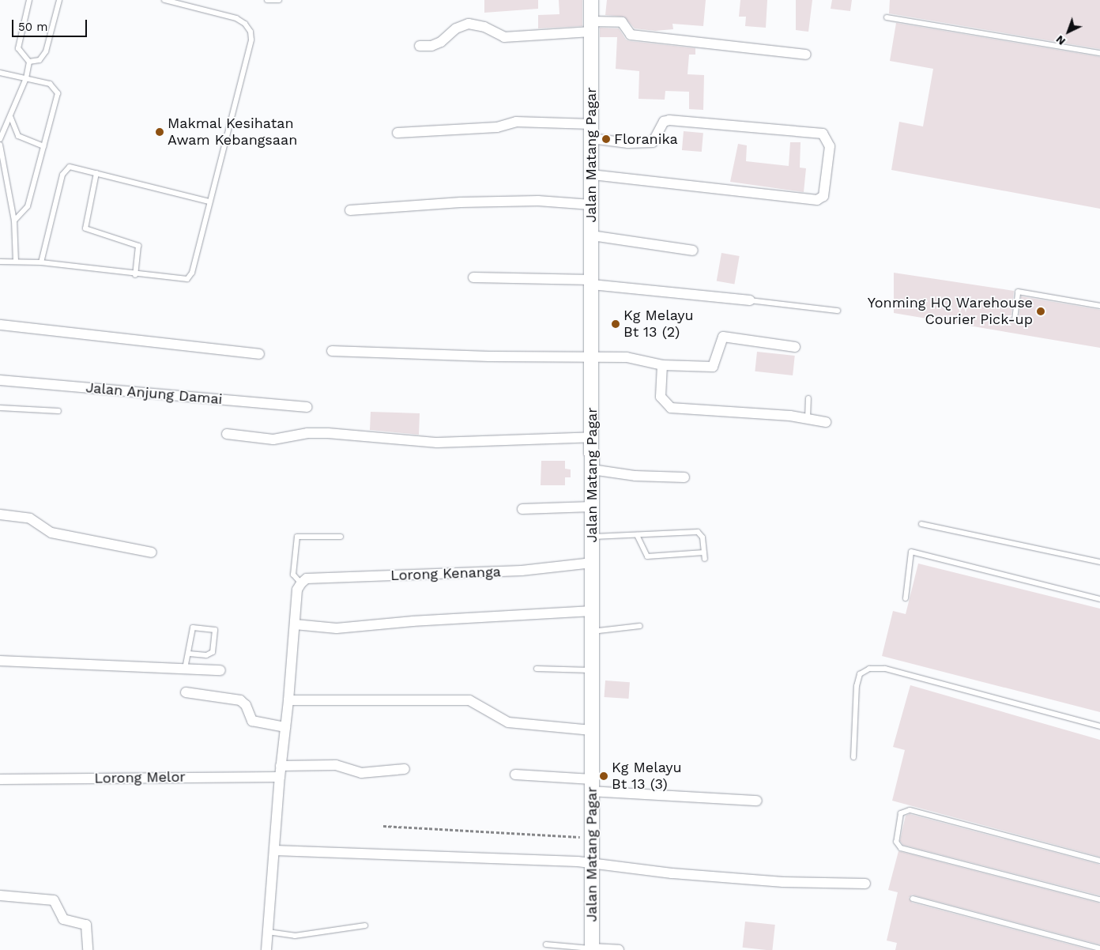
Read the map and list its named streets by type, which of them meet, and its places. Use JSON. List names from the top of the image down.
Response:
{
  "streets": {
    "main road": ["Jalan Matang Pagar"],
    "street": ["Jalan Anjung Damai", "Lorong Kenanga", "Lorong Melor"]
  },
  "crossings": [
    ["Jalan Matang Pagar", "Lorong Kenanga"]
  ],
  "places": [
    "Makmal Kesihatan Awam Kebangsaan",
    "Floranika",
    "Yonming HQ Warehouse Courier Pick-up",
    "Kg Melayu Bt 13 (2)",
    "Kg Melayu Bt 13 (3)"
  ],
  "scale_bar": "50 m",
  "north": "bottom left"
}
